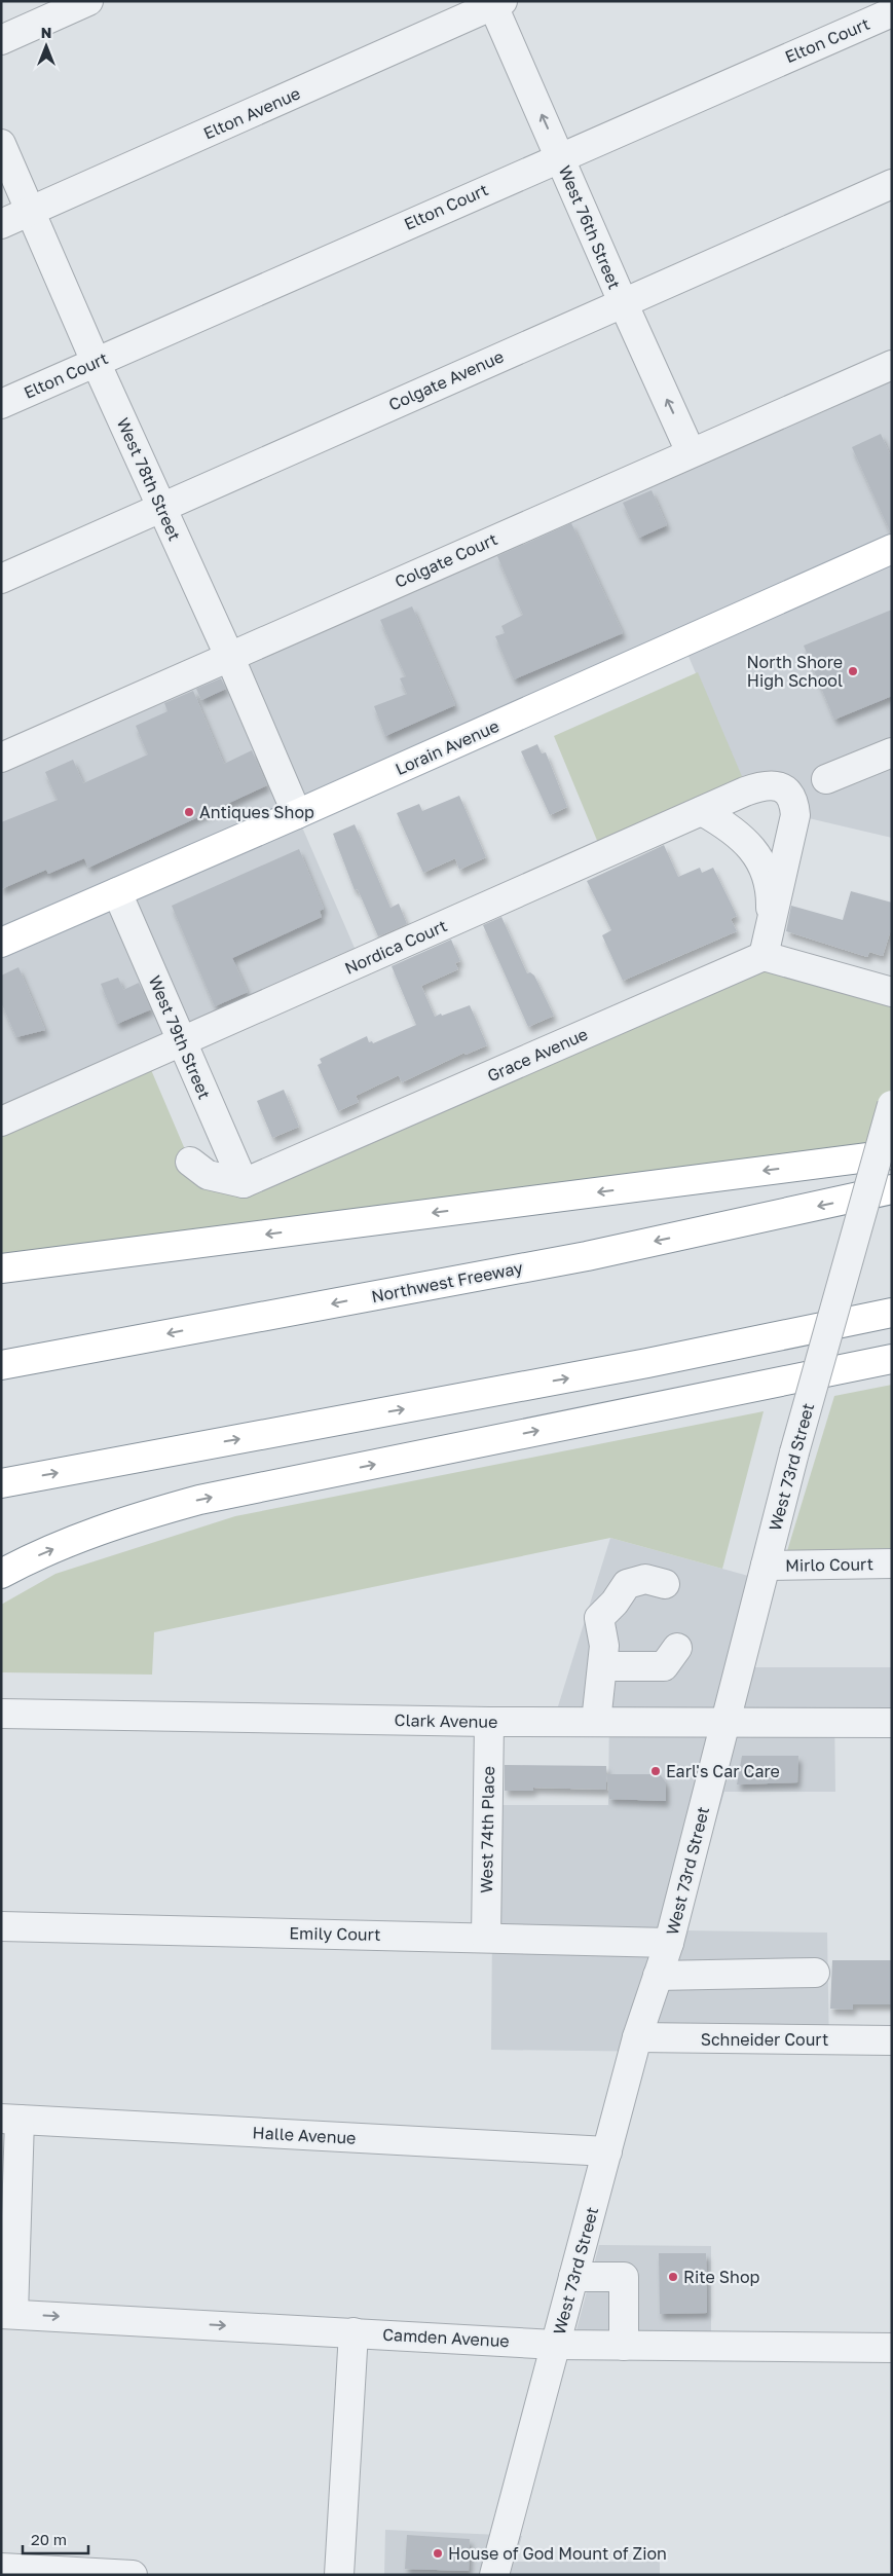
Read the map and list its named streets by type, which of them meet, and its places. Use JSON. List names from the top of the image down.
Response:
{
  "streets": {
    "main road": ["Lorain Avenue", "Northwest Freeway"],
    "street": [
      "Elton Court",
      "Elton Avenue",
      "West 76th Street",
      "Colgate Avenue",
      "West 78th Street",
      "Colgate Court",
      "Nordica Court",
      "West 79th Street",
      "Grace Avenue",
      "West 73rd Street",
      "Mirlo Court",
      "Clark Avenue",
      "West 74th Place",
      "Emily Court",
      "Schneider Court",
      "Halle Avenue",
      "Camden Avenue"
    ]
  },
  "crossings": [
    ["Elton Court", "West 76th Street"],
    ["Elton Court", "West 78th Street"],
    ["Elton Avenue", "West 76th Street"],
    ["Elton Avenue", "West 78th Street"],
    ["West 76th Street", "Colgate Avenue"],
    ["West 76th Street", "Colgate Court"],
    ["Colgate Avenue", "West 78th Street"],
    ["West 78th Street", "Colgate Court"],
    ["West 78th Street", "Lorain Avenue"],
    ["Lorain Avenue", "West 79th Street"],
    ["Nordica Court", "West 79th Street"],
    ["West 79th Street", "Grace Avenue"],
    ["West 73rd Street", "Mirlo Court"],
    ["West 73rd Street", "Clark Avenue"],
    ["West 73rd Street", "Emily Court"],
    ["West 73rd Street", "Schneider Court"],
    ["West 73rd Street", "Halle Avenue"],
    ["West 73rd Street", "Camden Avenue"],
    ["Clark Avenue", "West 74th Place"],
    ["West 74th Place", "Emily Court"]
  ],
  "one_way": ["West 76th Street"],
  "places": [
    "North Shore High School",
    "Antiques Shop",
    "Earl's Car Care",
    "Rite Shop",
    "House of God Mount of Zion"
  ],
  "scale_bar": "20 m",
  "north": "top"
}
